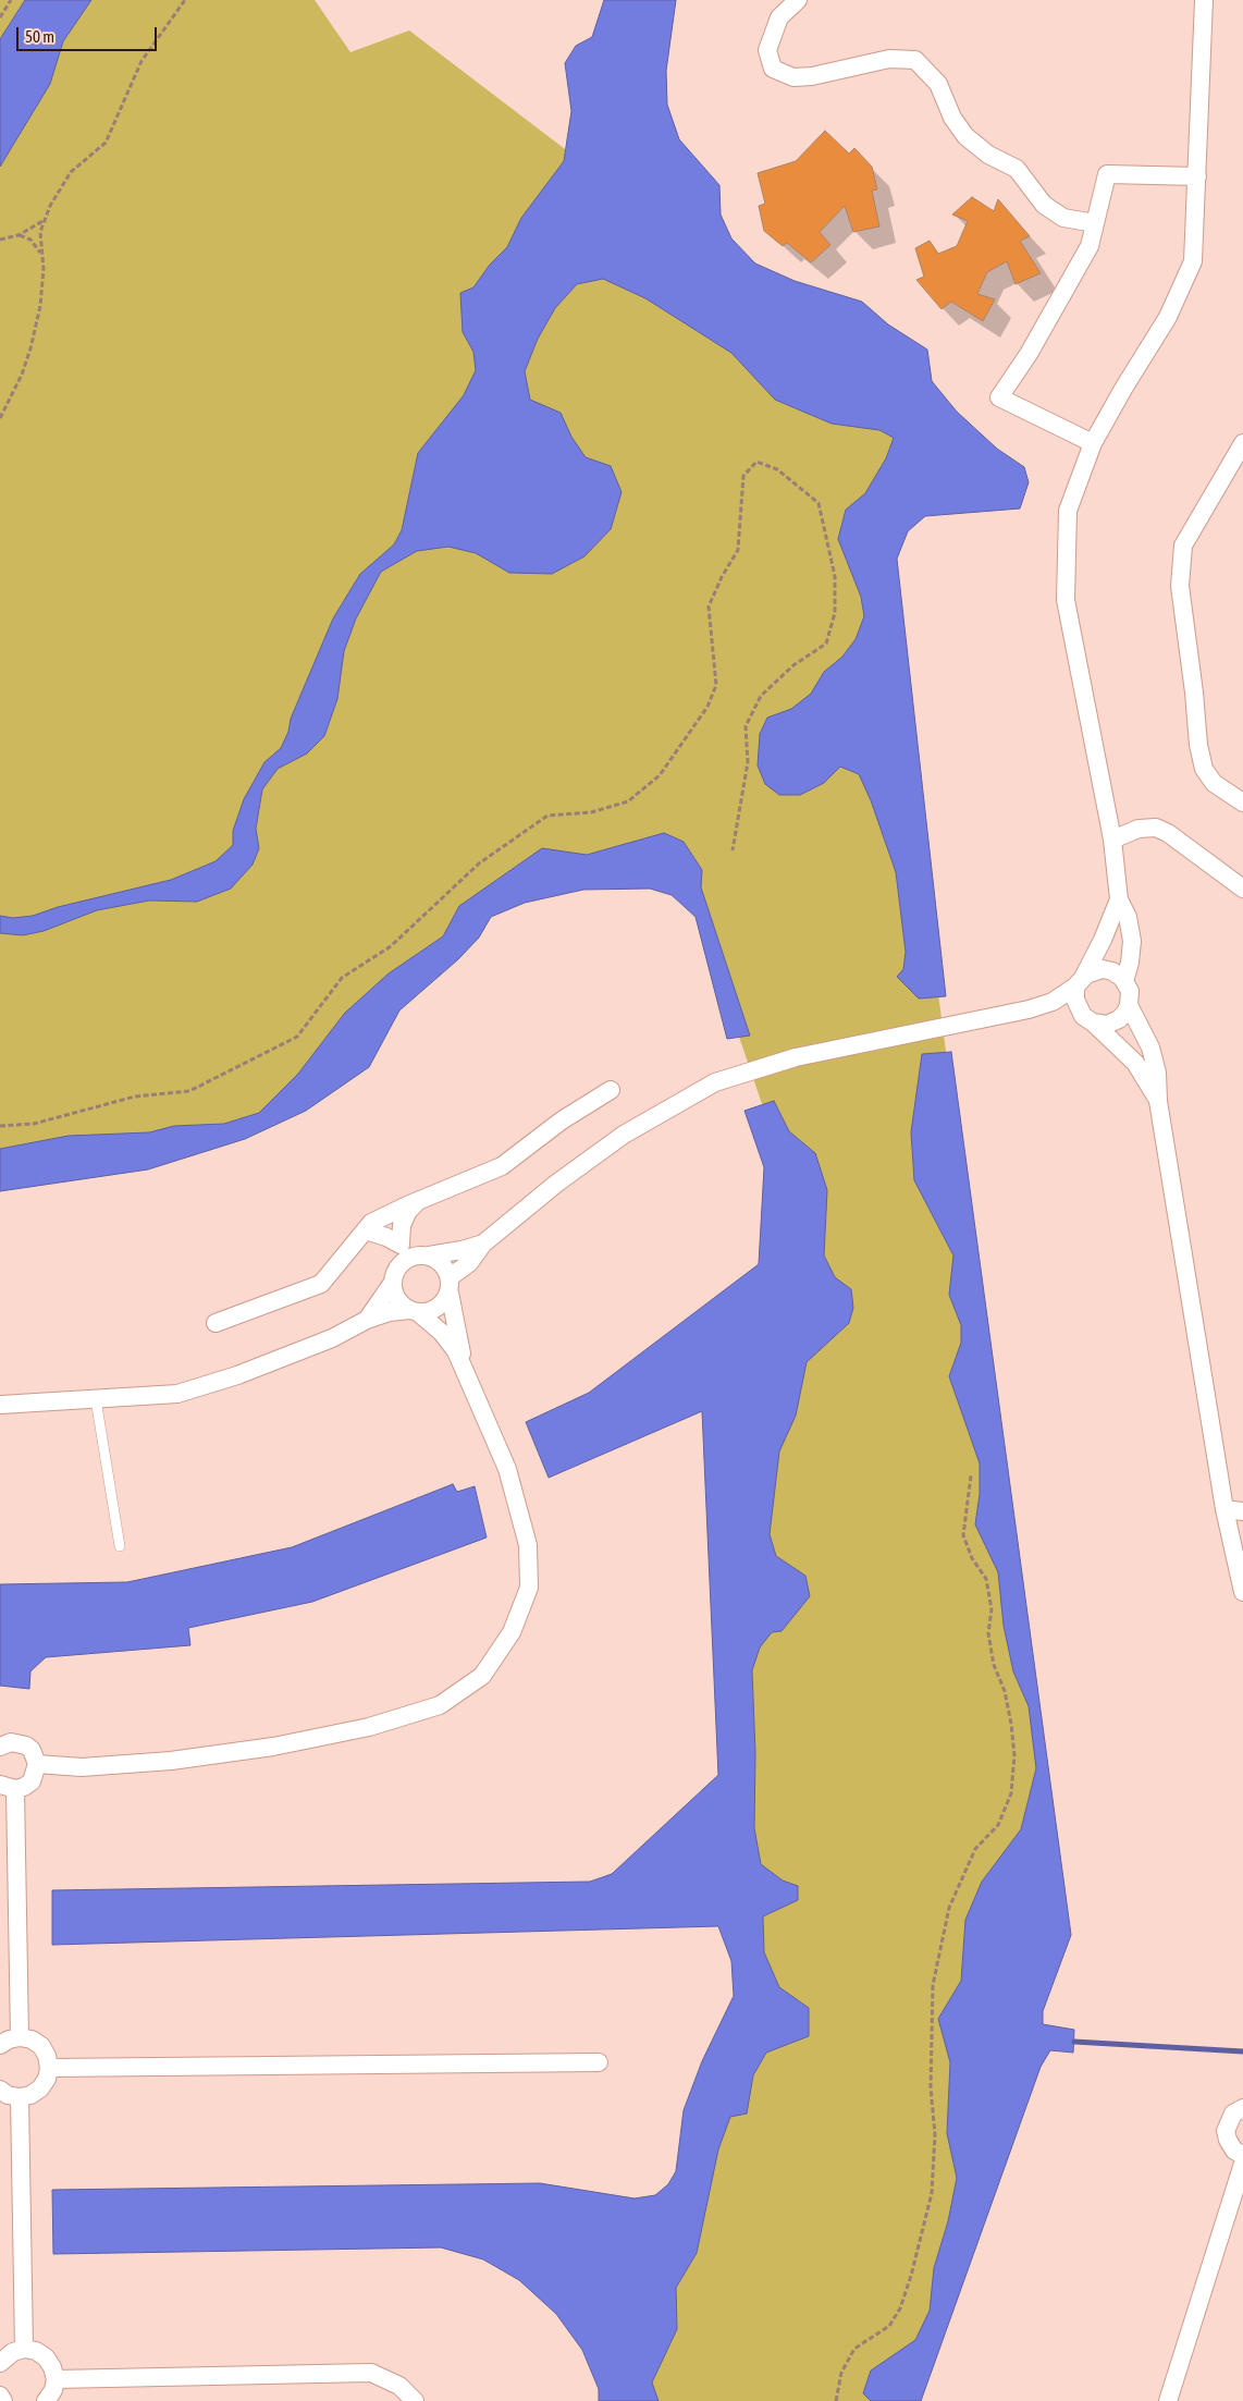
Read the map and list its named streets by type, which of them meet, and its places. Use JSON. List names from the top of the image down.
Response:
{
  "scale_bar": "50 m"
}
